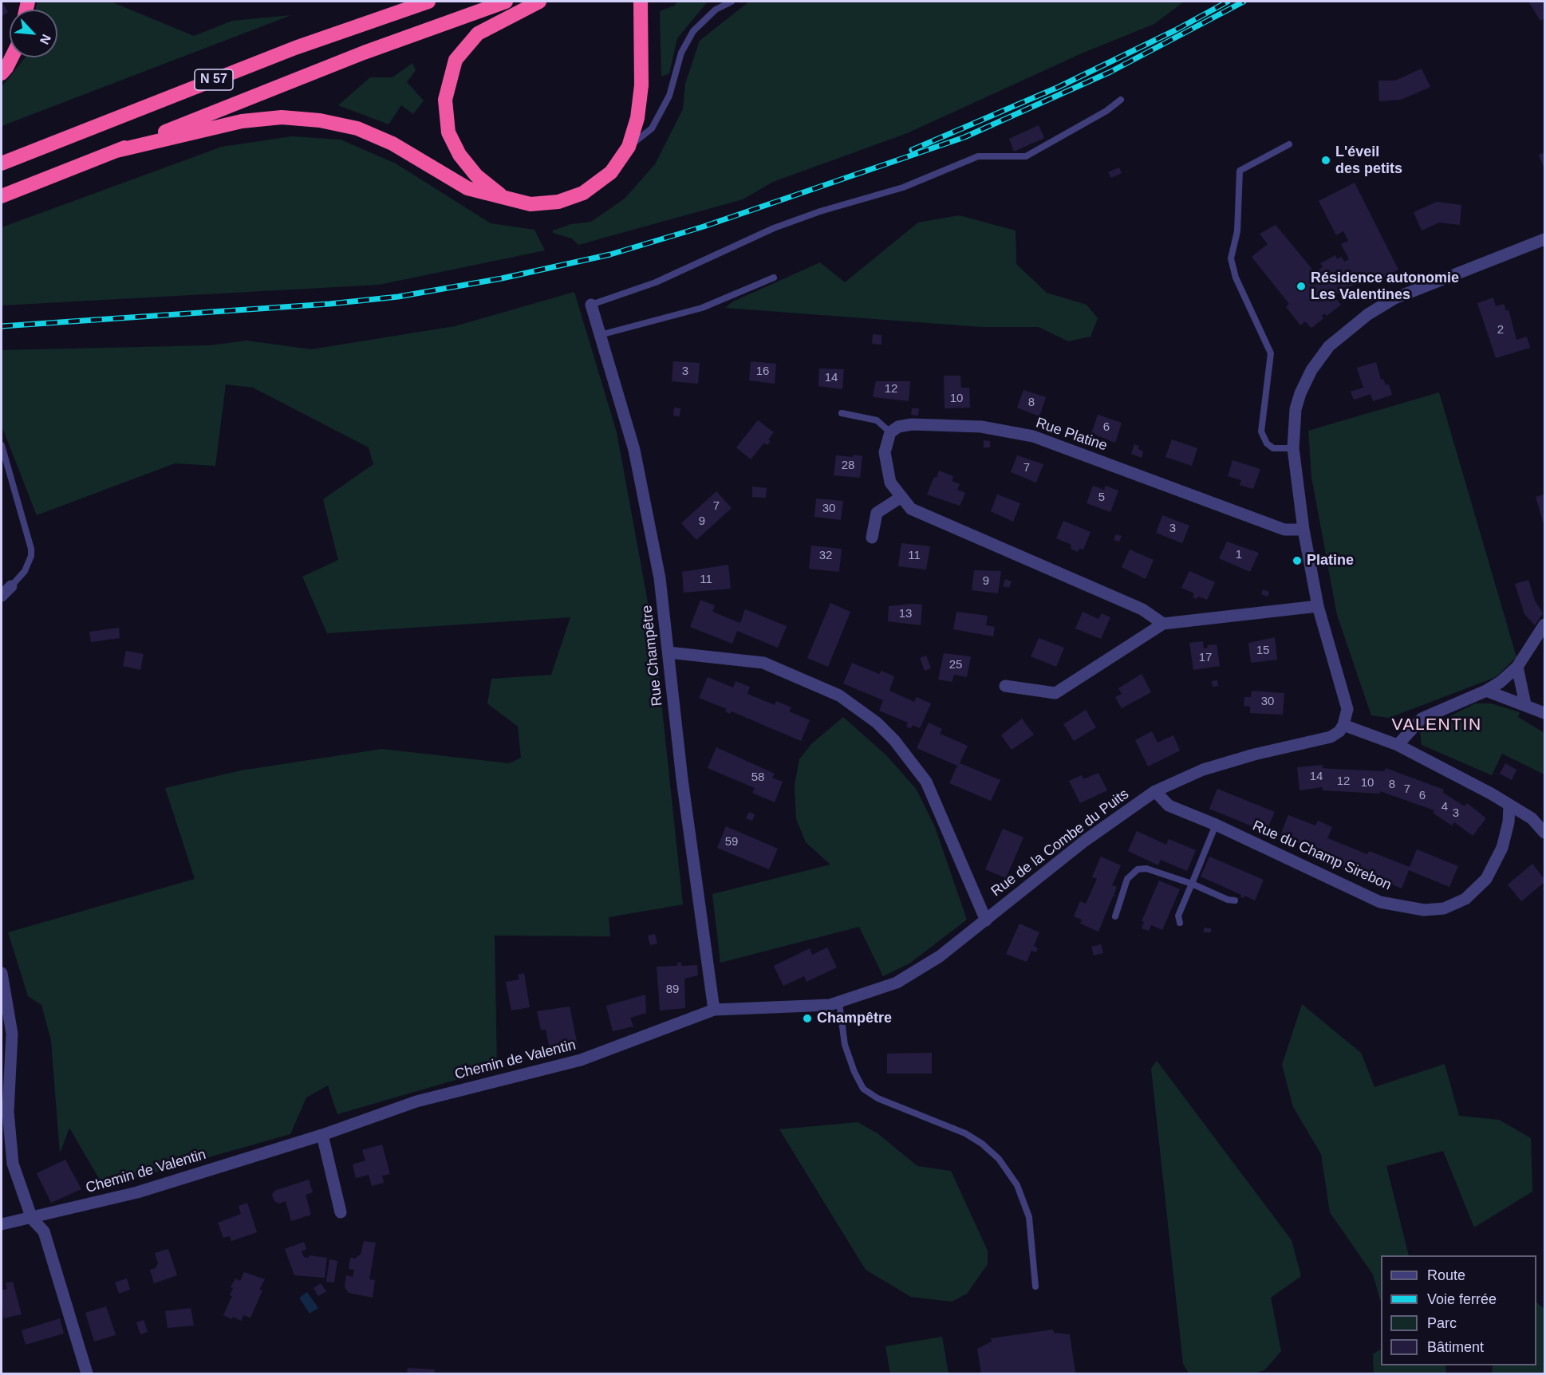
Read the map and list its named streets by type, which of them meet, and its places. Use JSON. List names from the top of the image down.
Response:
{
  "streets": {
    "highway": ["N 57"],
    "street": [
      "Rue Platine",
      "Rue Champêtre",
      "Rue de la Combe du Puits",
      "Rue du Champ Sirebon",
      "Chemin de Valentin"
    ]
  },
  "crossings": [
    ["Rue Champêtre", "Rue de la Combe du Puits"],
    ["Rue Champêtre", "Chemin de Valentin"],
    ["Rue de la Combe du Puits", "Rue du Champ Sirebon"],
    ["Rue de la Combe du Puits", "Chemin de Valentin"]
  ],
  "districts": ["VALENTIN"],
  "places": [
    "L'éveil des petits",
    "Résidence autonomie Les Valentines",
    "Platine",
    "Champêtre"
  ],
  "house_numbers": [
    "2",
    "3",
    "16",
    "14",
    "12",
    "10",
    "8",
    "6",
    "28",
    "7",
    "5",
    "7",
    "30",
    "9",
    "3",
    "1",
    "32",
    "11",
    "11",
    "9",
    "13",
    "15",
    "17",
    "25",
    "30",
    "14",
    "58",
    "12",
    "10",
    "8",
    "7",
    "6",
    "4",
    "3",
    "59",
    "89"
  ],
  "legend": [
    "Route",
    "Voie ferrée",
    "Parc",
    "Bâtiment"
  ],
  "north": "bottom right"
}
